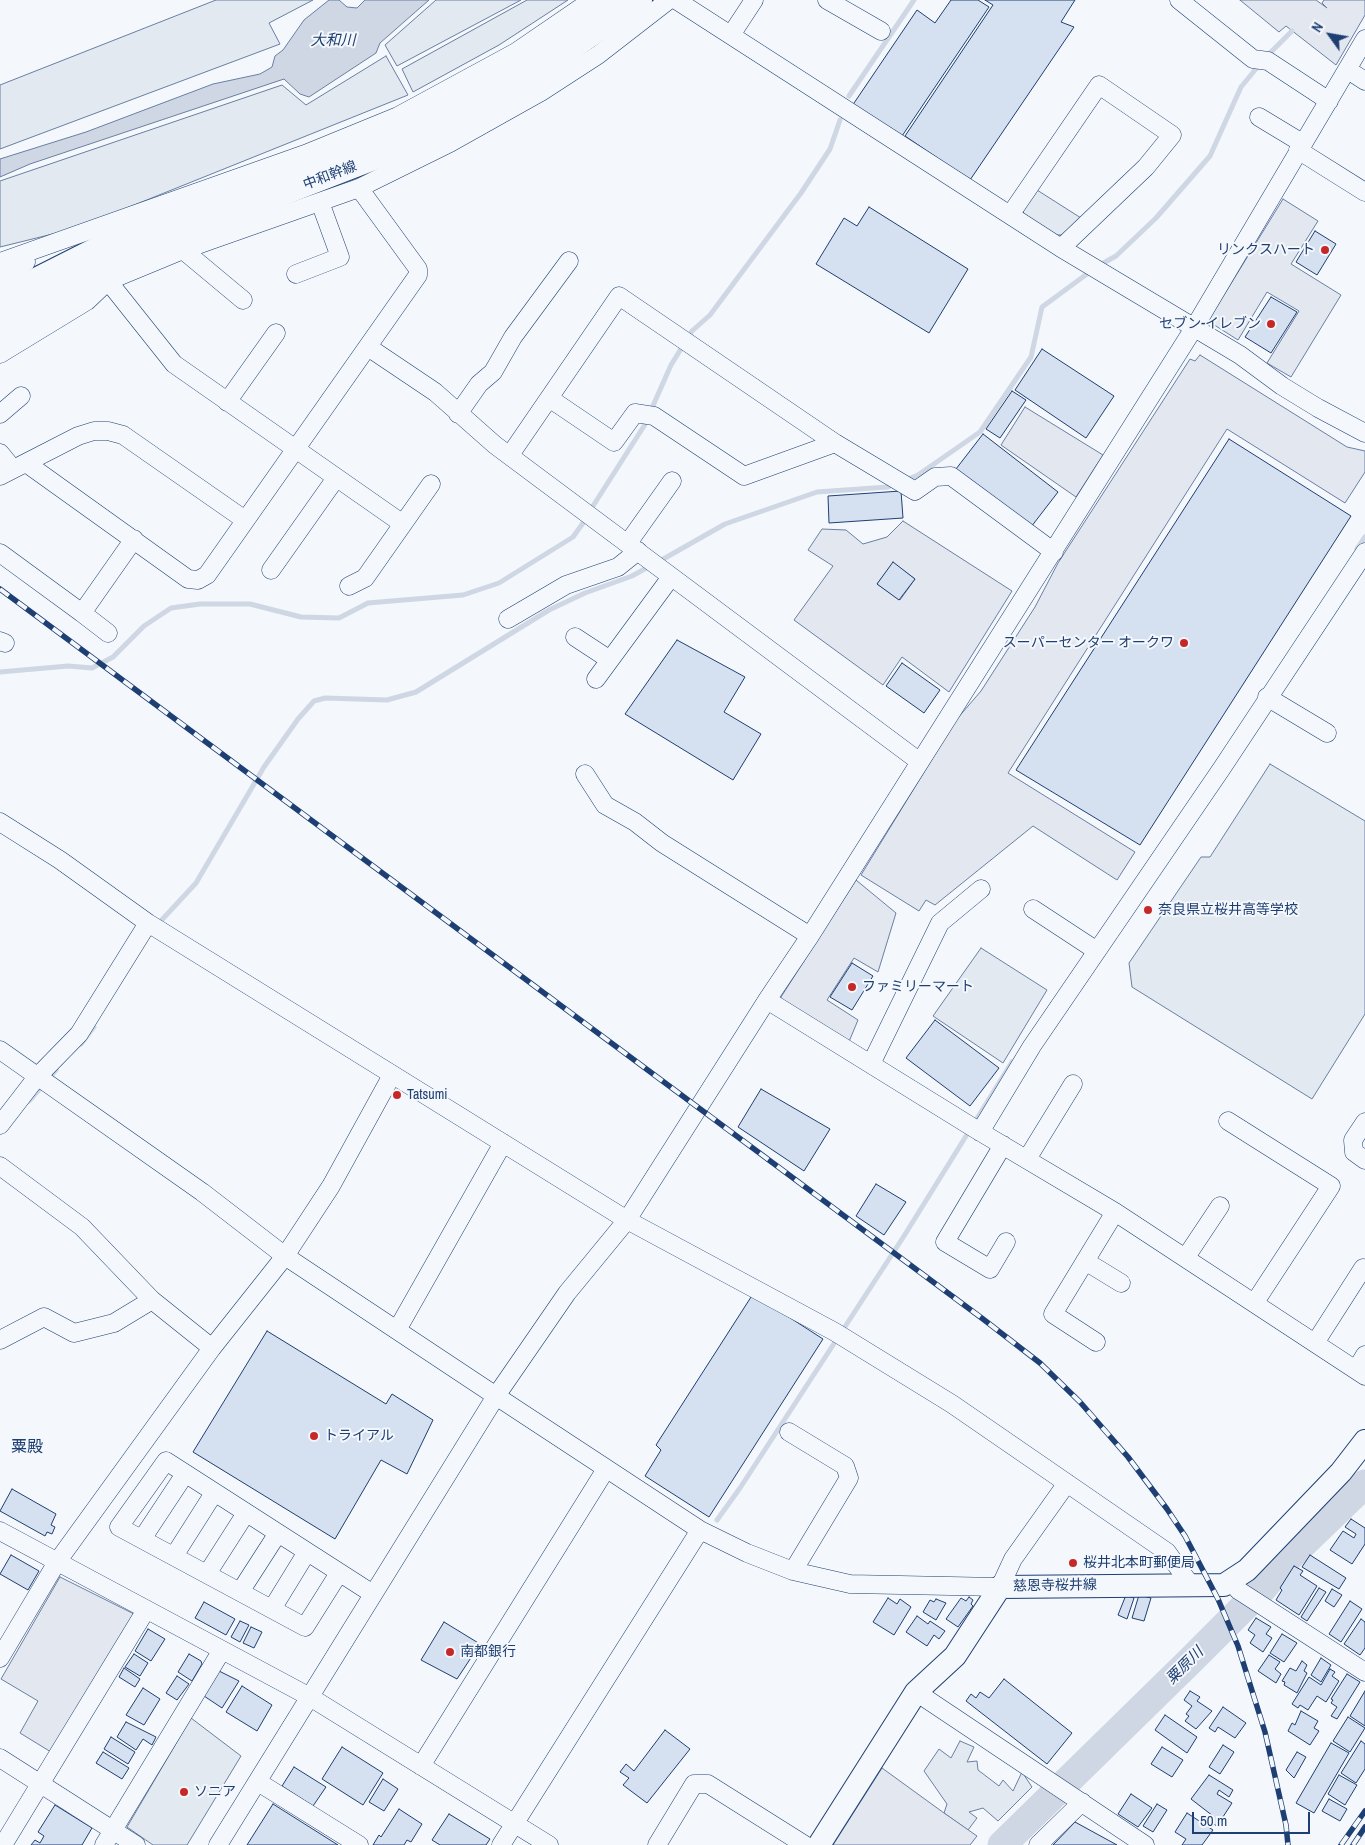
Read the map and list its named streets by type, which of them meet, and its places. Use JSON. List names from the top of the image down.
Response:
{
  "streets": {
    "main road": ["中和幹線", "慈恩寺桜井線"]
  },
  "districts": ["粟殿"],
  "water": ["大和川", "粟原川"],
  "places": [
    "リンクスハート",
    "セブン-イレブン",
    "スーパーセンター オークワ",
    "奈良県立桜井高等学校",
    "ファミリーマート",
    "Tatsumi",
    "トライアル",
    "桜井北本町郵便局",
    "南都銀行",
    "ソニア"
  ],
  "scale_bar": "50 m",
  "north": "top left"
}
